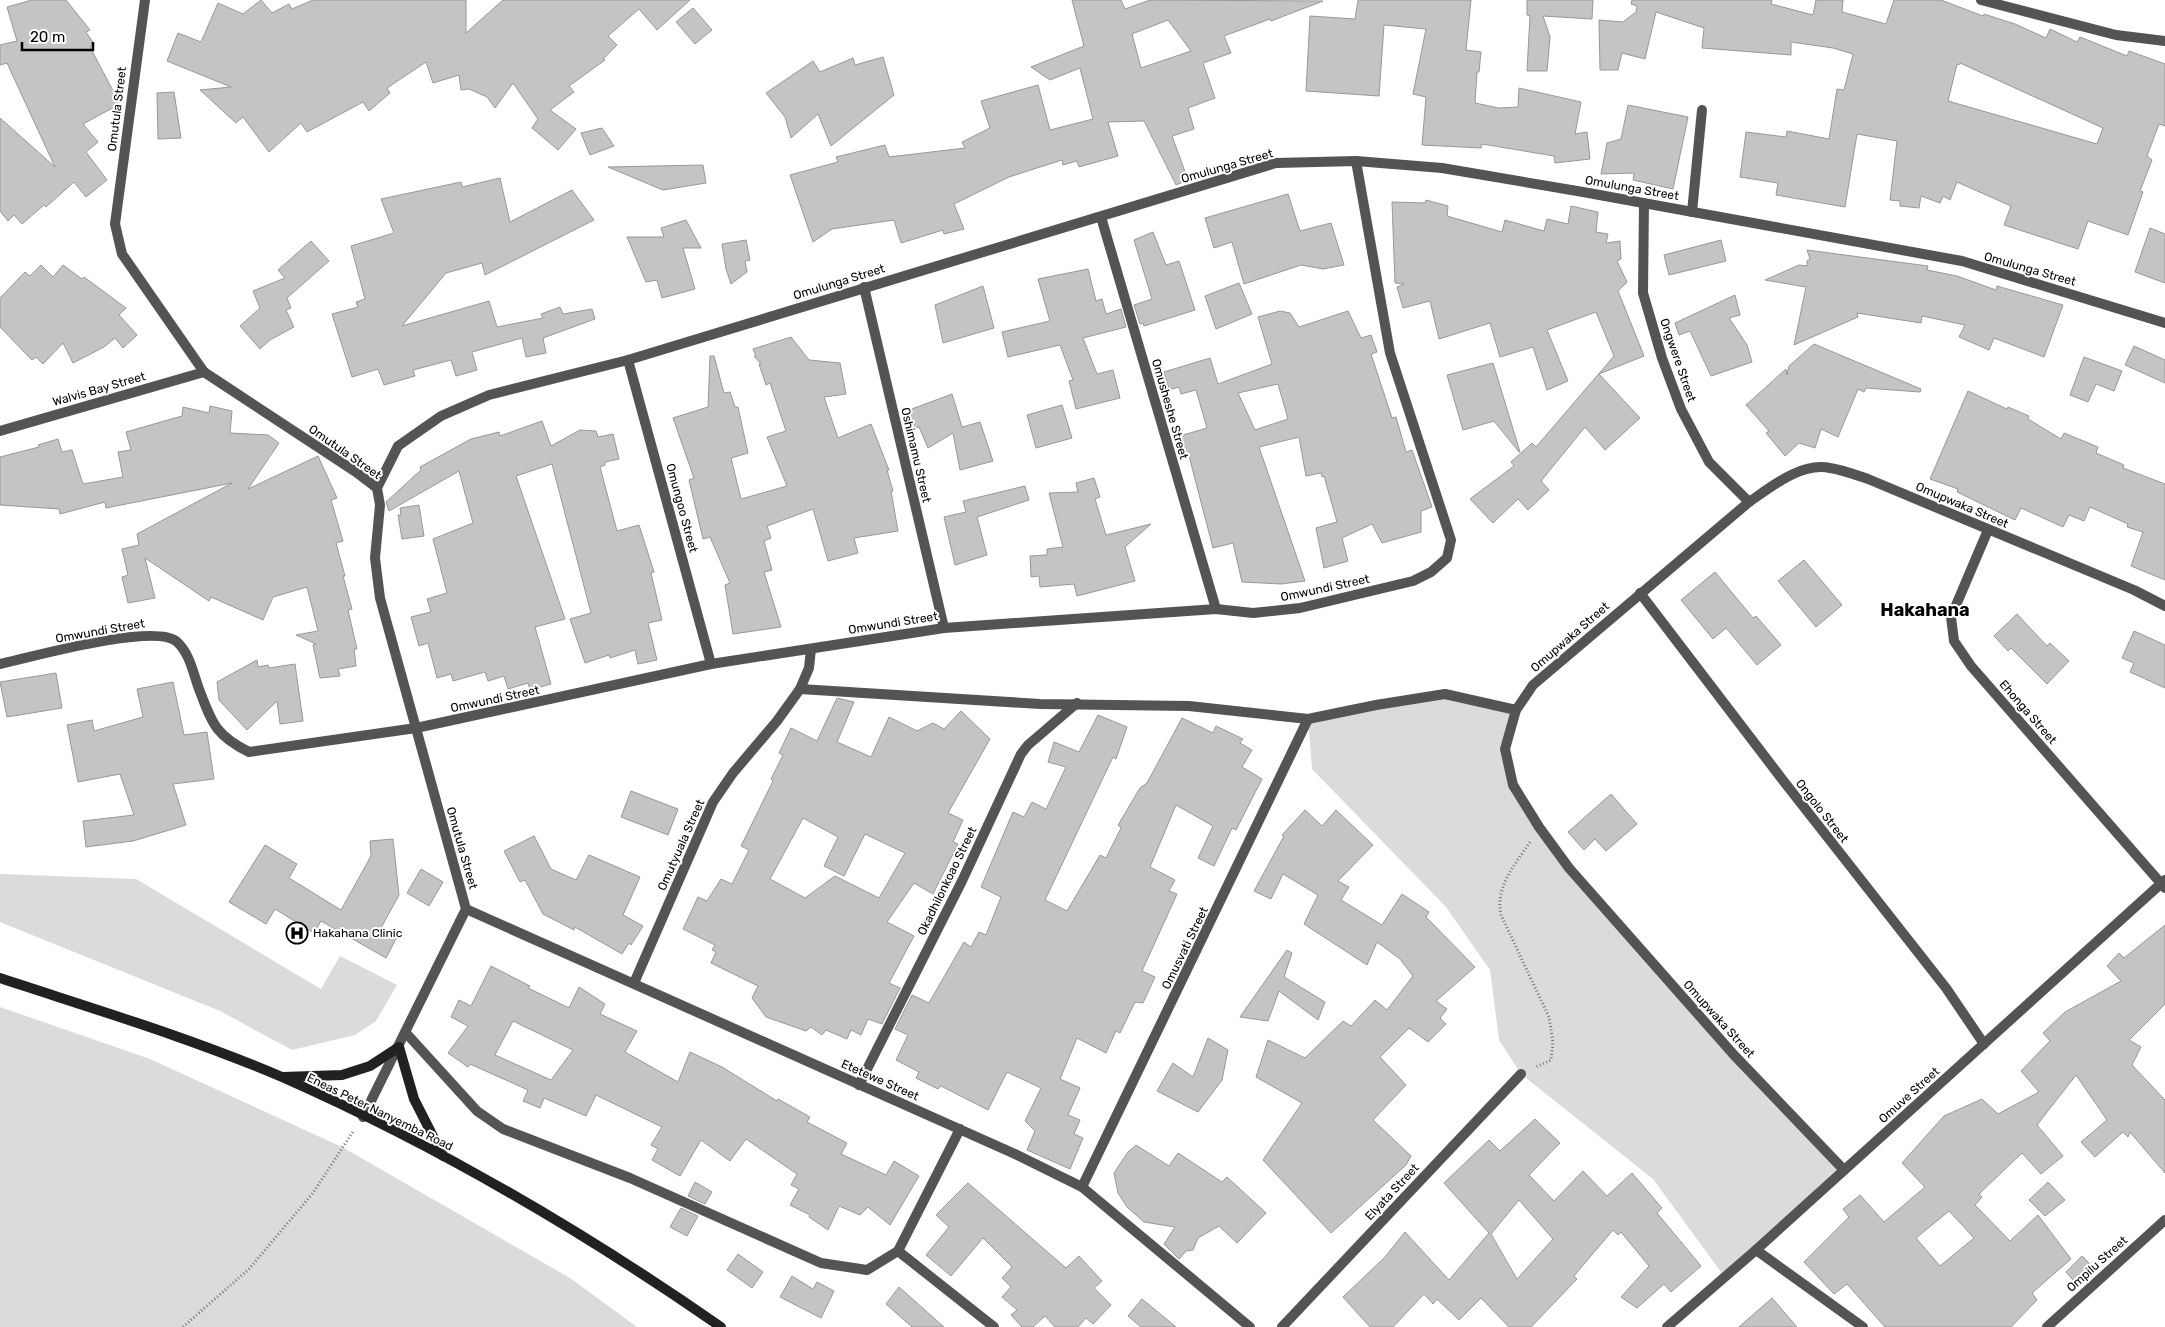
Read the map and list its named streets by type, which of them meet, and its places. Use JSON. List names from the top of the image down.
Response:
{
  "streets": {
    "main road": ["Eneas Peter Nanyemba Road"],
    "street": [
      "Omutula Street",
      "Omulunga Street",
      "Ongwere Street",
      "Walvis Bay Street",
      "Omusheshe Street",
      "Oshimamu Street",
      "Omupwaka Street",
      "Omungoo Street",
      "Omwundi Street",
      "Ehonga Street",
      "Ongolo Street",
      "Omutyuala Street",
      "Okadhilonkoao Street",
      "Omusvati Street",
      "Etetewe Street",
      "Omuve Street",
      "Elyata Street",
      "Ompilu Street"
    ]
  },
  "crossings": [
    ["Omutula Street", "Omulunga Street"],
    ["Omutula Street", "Walvis Bay Street"],
    ["Omutula Street", "Omwundi Street"],
    ["Omutula Street", "Etetewe Street"],
    ["Omutula Street", "Eneas Peter Nanyemba Road"],
    ["Omulunga Street", "Ongwere Street"],
    ["Omulunga Street", "Omusheshe Street"],
    ["Omulunga Street", "Oshimamu Street"],
    ["Omulunga Street", "Omungoo Street"],
    ["Omulunga Street", "Omwundi Street"],
    ["Ongwere Street", "Omupwaka Street"],
    ["Omusheshe Street", "Omwundi Street"],
    ["Oshimamu Street", "Omwundi Street"],
    ["Omupwaka Street", "Ehonga Street"],
    ["Omupwaka Street", "Ongolo Street"],
    ["Omupwaka Street", "Omuve Street"],
    ["Omungoo Street", "Omwundi Street"],
    ["Omwundi Street", "Omutyuala Street"],
    ["Ehonga Street", "Omuve Street"],
    ["Ongolo Street", "Omuve Street"],
    ["Omutyuala Street", "Etetewe Street"],
    ["Okadhilonkoao Street", "Etetewe Street"],
    ["Omusvati Street", "Etetewe Street"]
  ],
  "districts": ["Hakahana"],
  "places": {
    "hospital": ["Hakahana Clinic"]
  },
  "scale_bar": "20 m"
}
